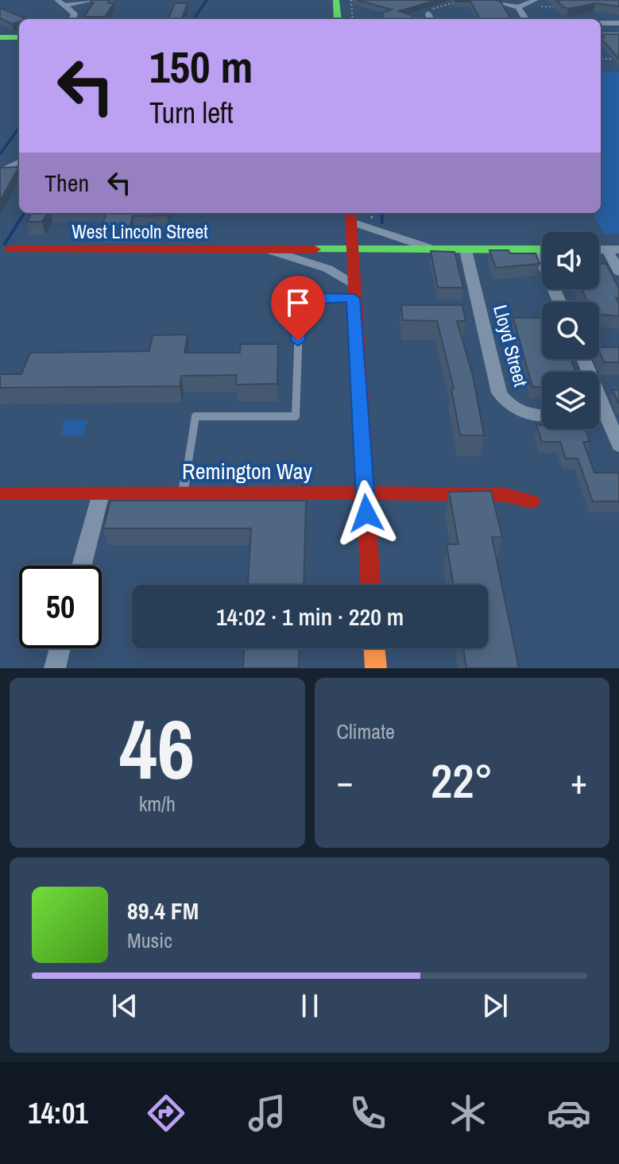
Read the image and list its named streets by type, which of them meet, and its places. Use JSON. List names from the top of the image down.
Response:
{
  "streets": {
    "street": ["West Lincoln Street", "Lloyd Street", "Remington Way"]
  },
  "crossings": [
    ["West Lincoln Street", "Lloyd Street"]
  ],
  "page": {
    "turn": ["150 m", "Turn left"],
    "then": "Then",
    "limit": "50",
    "trip": "14:02 · 1 min · 220 m",
    "tile": [
      ["46", "km/h"],
      "Climate"
    ],
    "heat": ["−", "22°", "+"],
    "song": ["89.4 FM", "Music"],
    "tabs": "14:01"
  }
}
